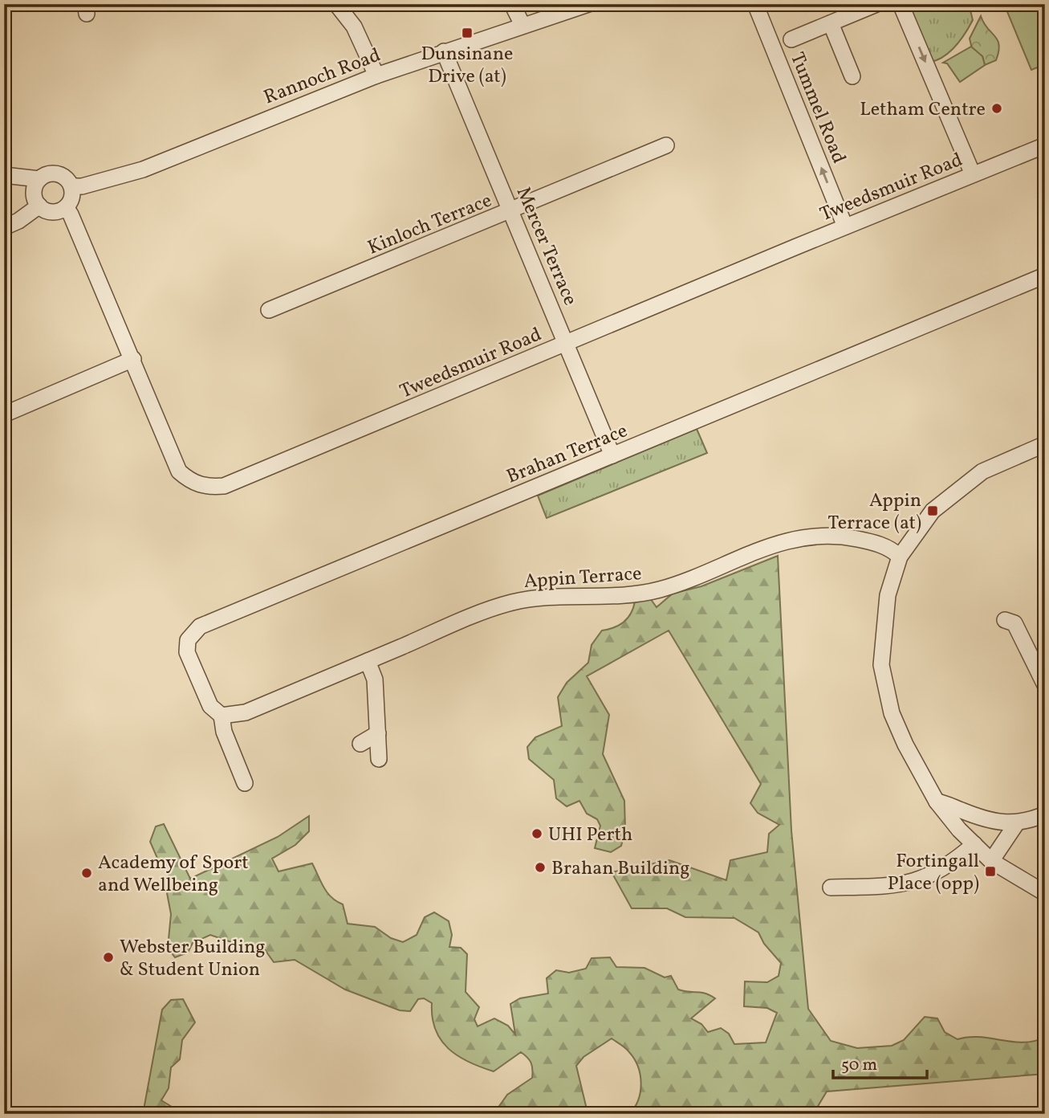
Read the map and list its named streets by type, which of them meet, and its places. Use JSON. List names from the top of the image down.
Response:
{
  "streets": {
    "street": [
      "Rannoch Road",
      "Tummel Road",
      "Tweedsmuir Road",
      "Kinloch Terrace",
      "Mercer Terrace",
      "Brahan Terrace",
      "Appin Terrace"
    ]
  },
  "crossings": [
    ["Rannoch Road", "Tweedsmuir Road"],
    ["Rannoch Road", "Mercer Terrace"],
    ["Tummel Road", "Tweedsmuir Road"],
    ["Tweedsmuir Road", "Mercer Terrace"],
    ["Kinloch Terrace", "Mercer Terrace"],
    ["Mercer Terrace", "Brahan Terrace"],
    ["Brahan Terrace", "Appin Terrace"]
  ],
  "places": {
    "transit": ["Dunsinane Drive (at)", "Appin Terrace (at)", "Fortingall Place (opp)"],
    "other": [
      "Letham Centre",
      "UHI Perth",
      "Brahan Building",
      "Academy of Sport and Wellbeing",
      "Webster Building & Student Union"
    ]
  },
  "scale_bar": "50 m"
}
